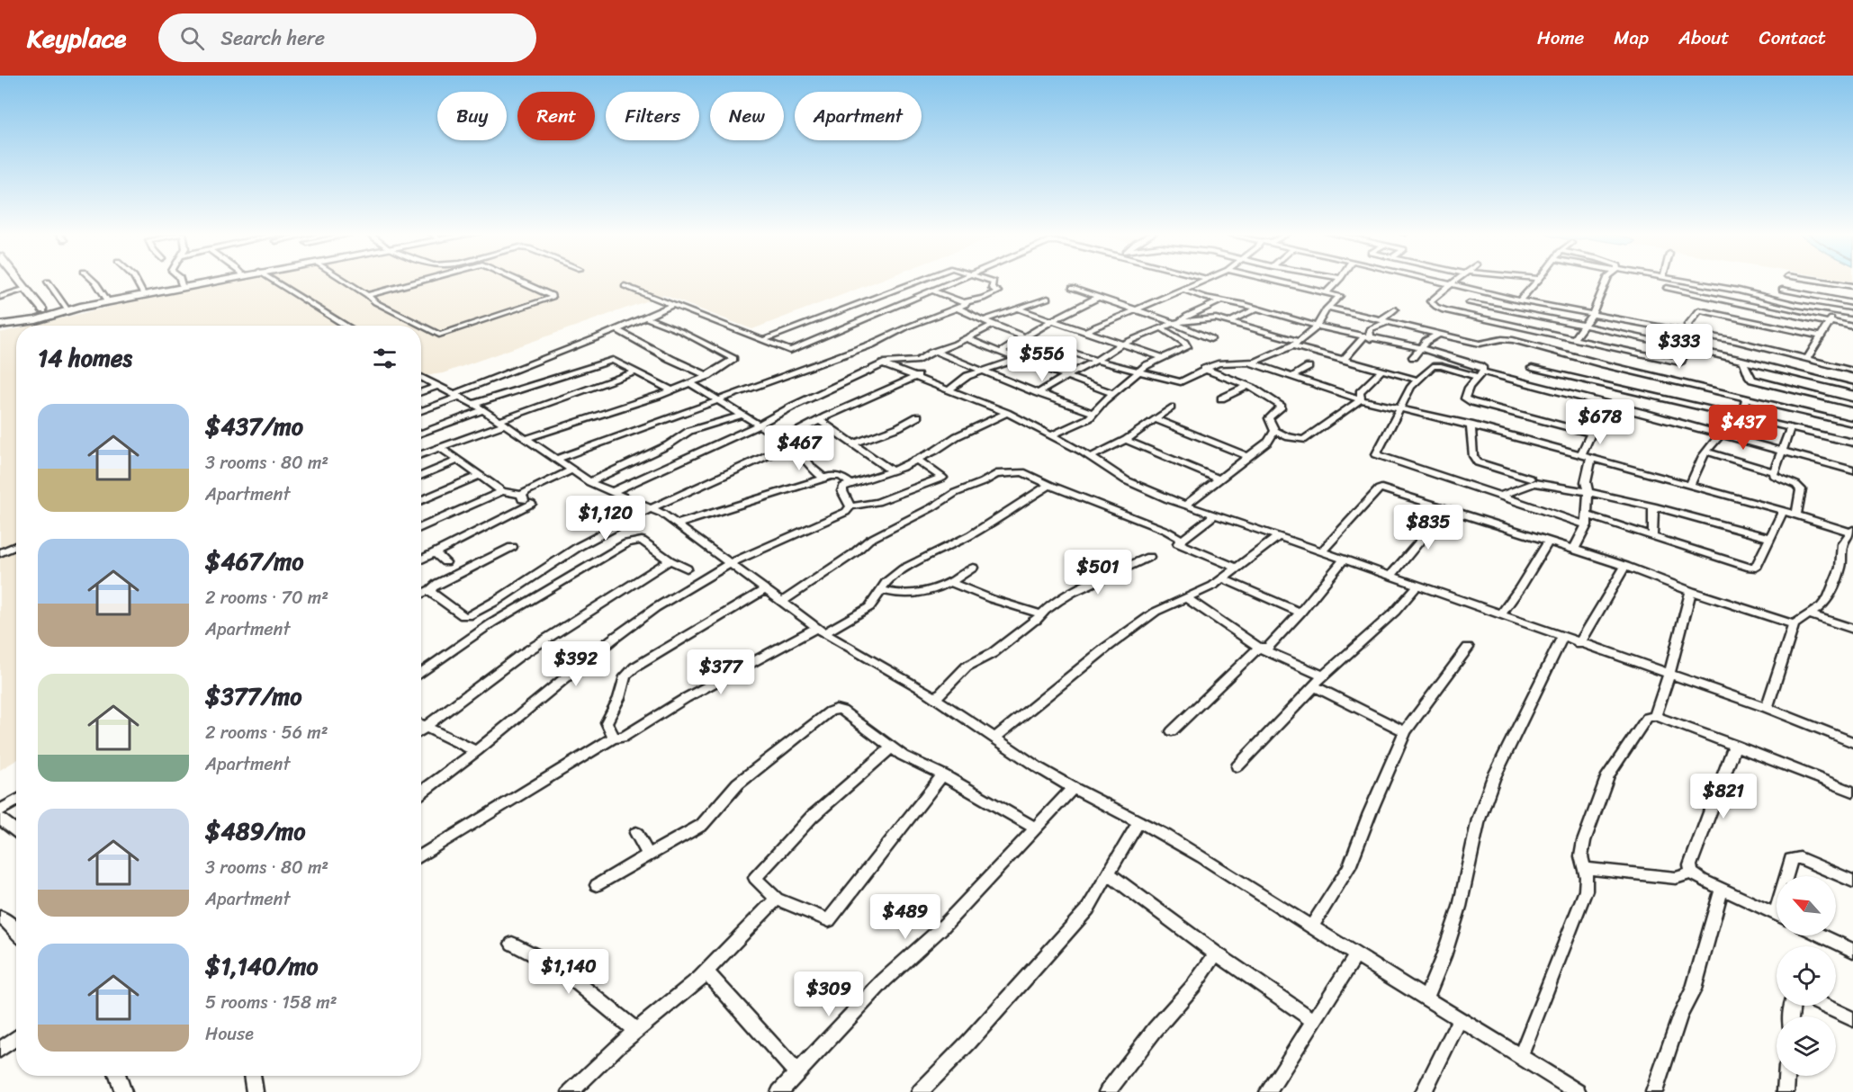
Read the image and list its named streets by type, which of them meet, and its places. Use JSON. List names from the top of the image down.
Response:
{
  "north": "top left",
  "page": {
    "header": "Keyplace",
    "search": "Search here",
    "nav": [
      "Home",
      "Map",
      "About",
      "Contact"
    ],
    "chip": [
      "Buy",
      "Rent",
      "Filters",
      "New",
      "Apartment"
    ],
    "price": [
      "$333",
      "$556",
      "$678",
      "$437",
      "$467",
      "$1,120",
      "$835",
      "$501",
      "$392",
      "$377",
      "$821",
      "$489",
      "$1,140",
      "$309"
    ],
    "heading": "14 homes",
    "list": [
      {
        "name": "$437/mo",
        "note": "3 rooms · 80 m² · Apartment"
      },
      {
        "name": "$467/mo",
        "note": "2 rooms · 70 m² · Apartment"
      },
      {
        "name": "$377/mo",
        "note": "2 rooms · 56 m² · Apartment"
      },
      {
        "name": "$489/mo",
        "note": "3 rooms · 80 m² · Apartment"
      },
      {
        "name": "$1,140/mo",
        "note": "5 rooms · 158 m² · House"
      }
    ]
  }
}
